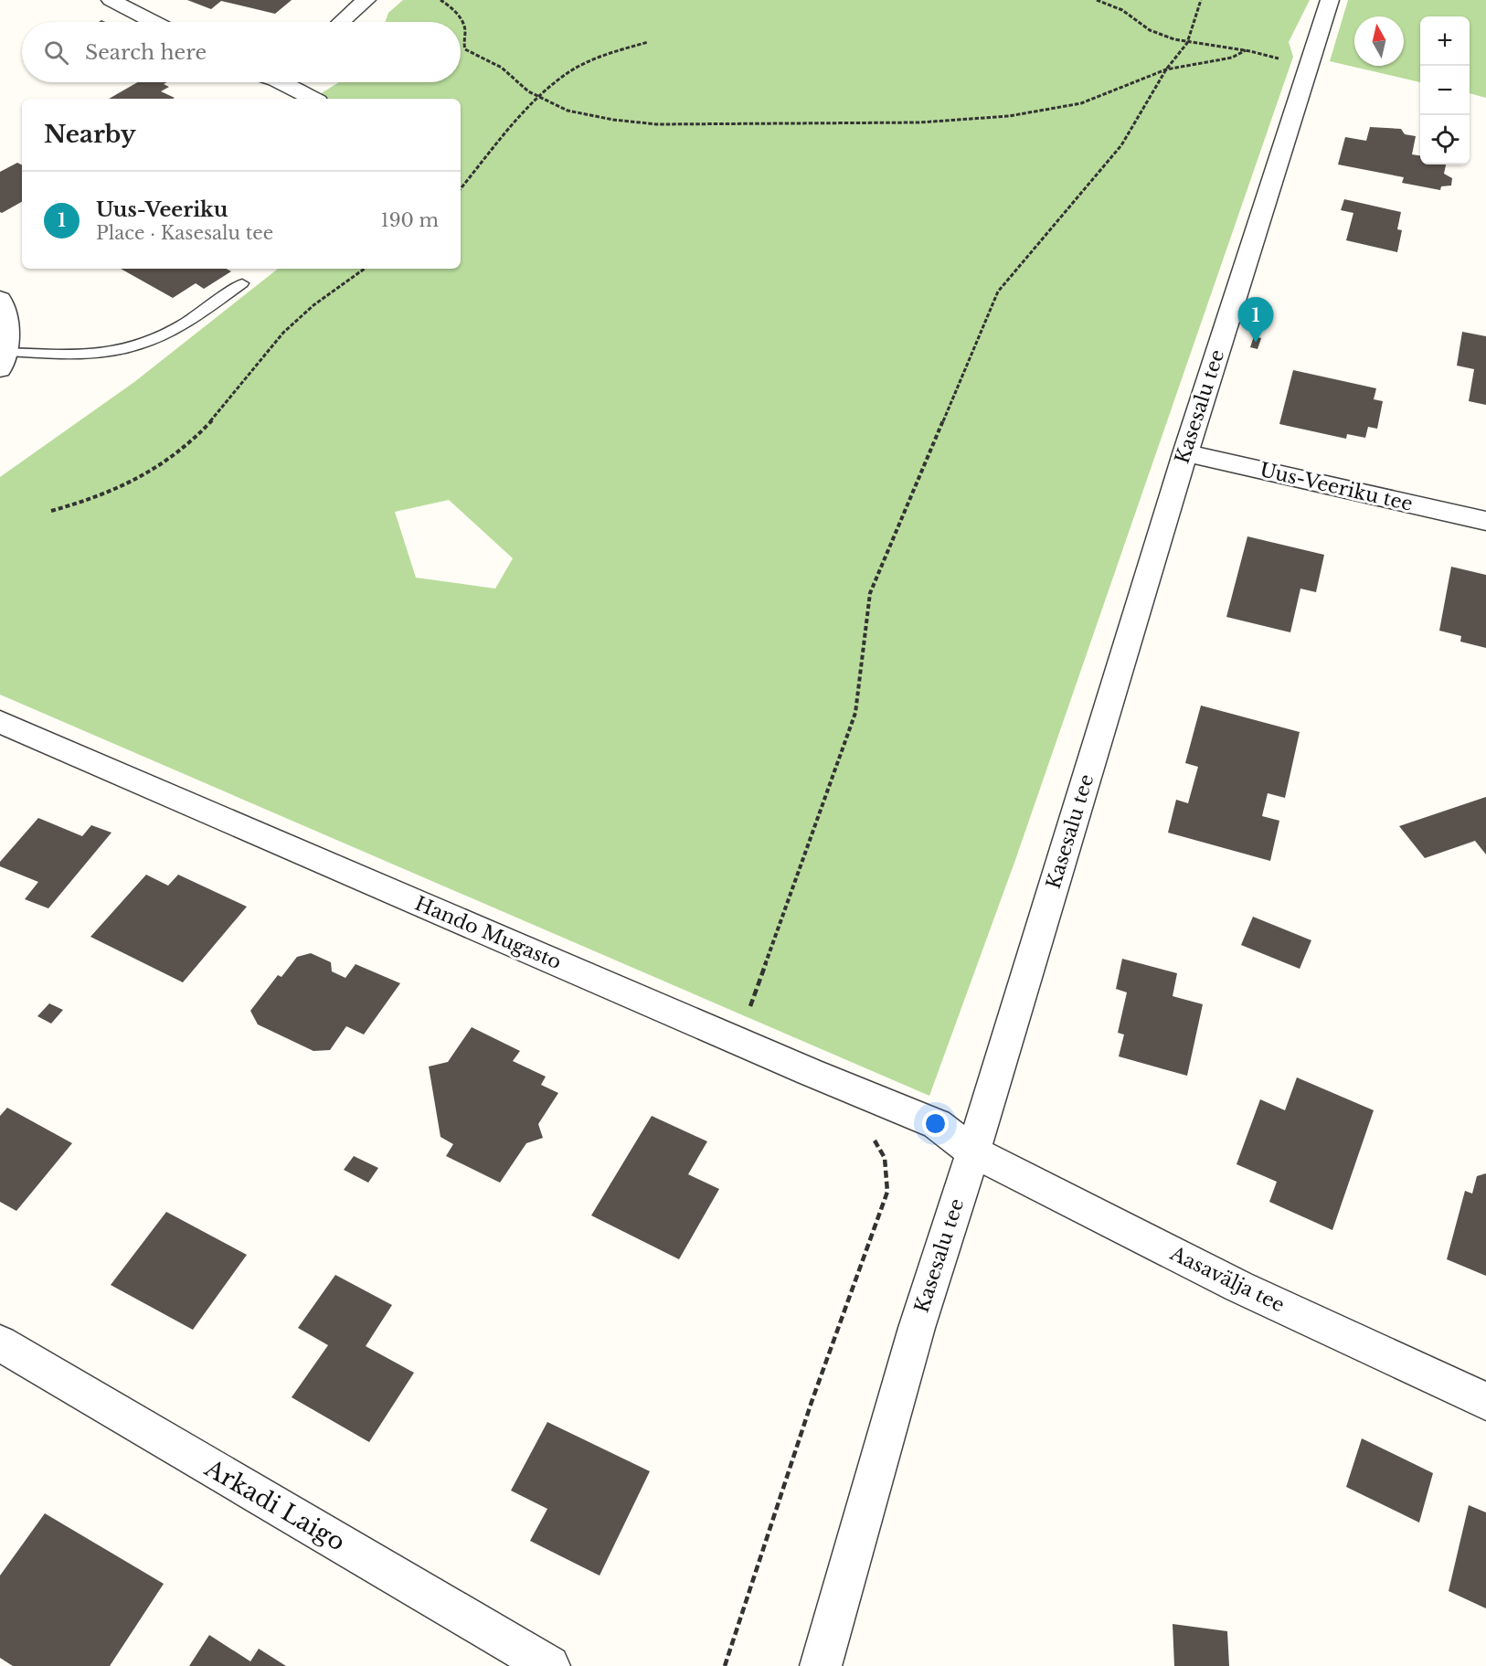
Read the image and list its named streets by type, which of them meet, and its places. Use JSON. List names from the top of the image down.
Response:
{
  "streets": {
    "street": [
      "Kasesalu tee",
      "Uus-Veeriku tee",
      "Hando Mugasto",
      "Aasavälja tee",
      "Arkadi Laigo"
    ]
  },
  "crossings": [
    ["Kasesalu tee", "Uus-Veeriku tee"],
    ["Kasesalu tee", "Hando Mugasto"],
    ["Kasesalu tee", "Aasavälja tee"],
    ["Hando Mugasto", "Aasavälja tee"]
  ],
  "north": "top",
  "page": {
    "map_buttons": ["+", "−"],
    "search": "Search here",
    "heading": "Nearby",
    "list": [
      {
        "mark": "1",
        "name": "Uus-Veeriku",
        "note": "Place · Kasesalu tee",
        "value": "190 m"
      }
    ],
    "pins": "1"
  }
}
